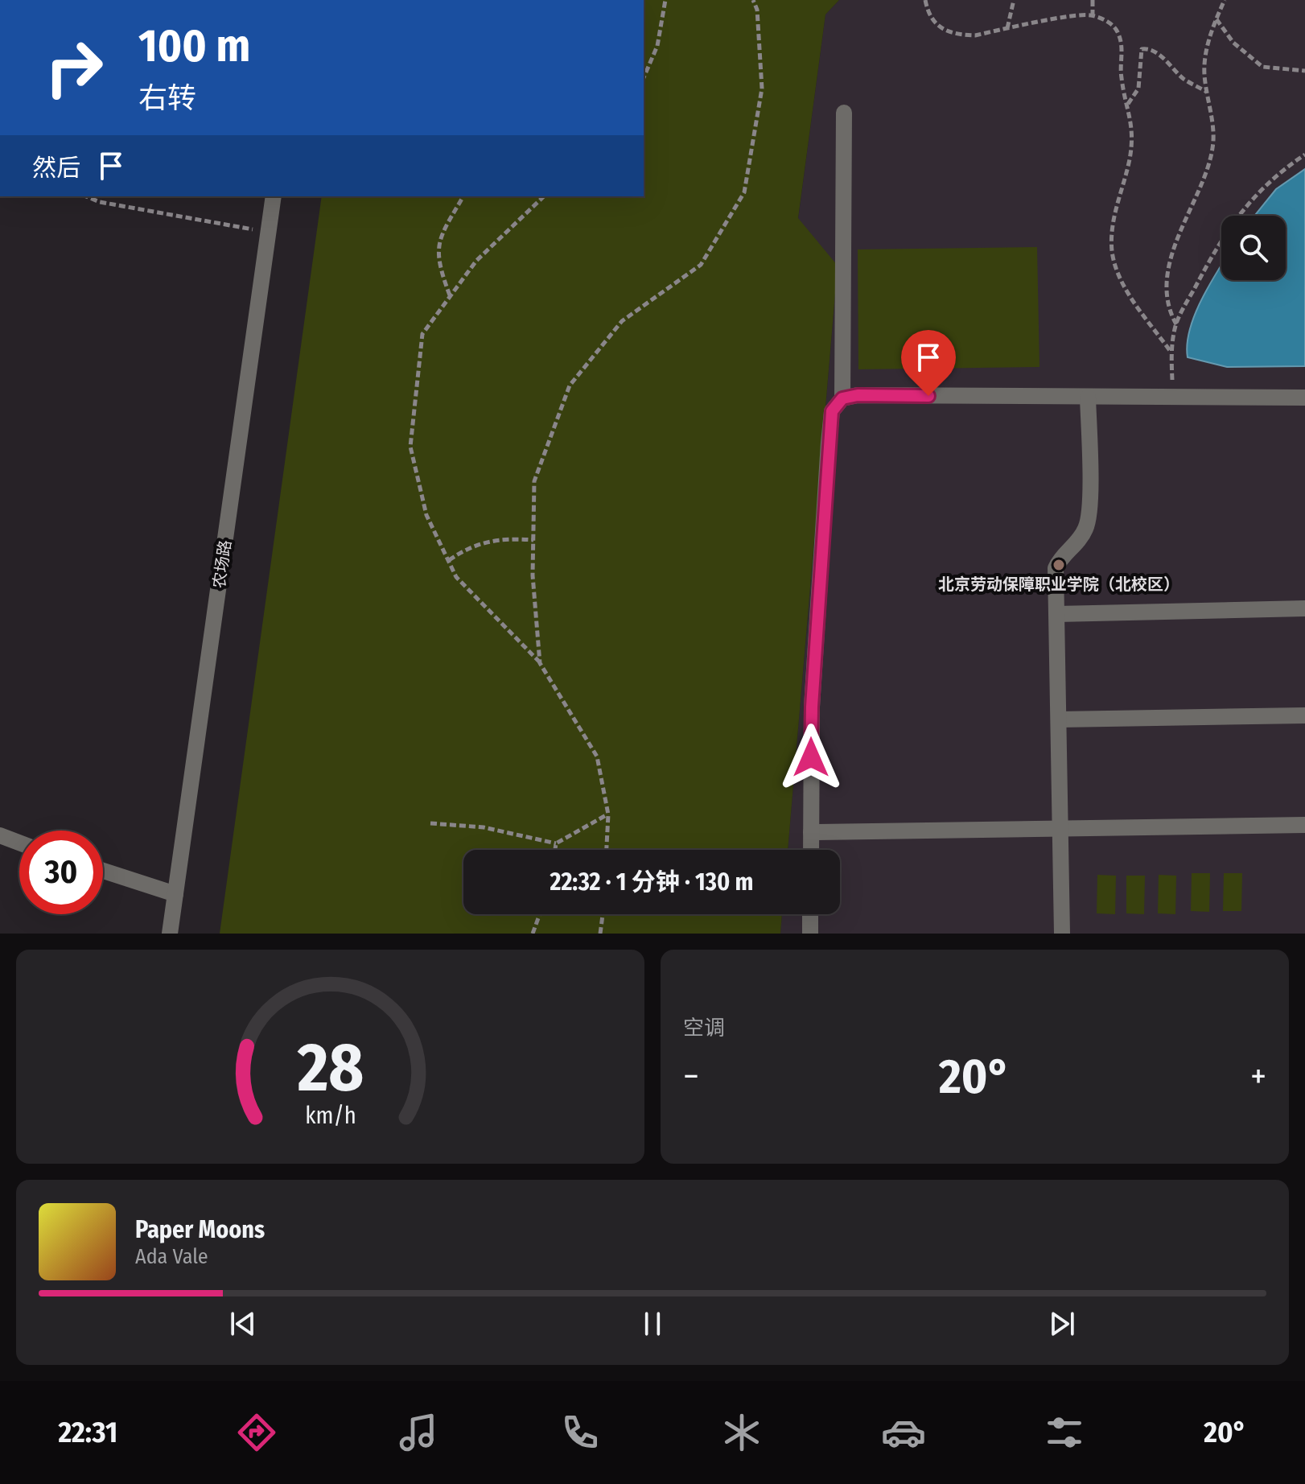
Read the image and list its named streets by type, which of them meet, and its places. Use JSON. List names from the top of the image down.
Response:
{
  "streets": {
    "street": ["农场路"]
  },
  "places": ["北京劳动保障职业学院（北校区）"],
  "page": {
    "turn": ["100 m", "右转"],
    "then": "然后",
    "limit": "30",
    "trip": "22:32 · 1 分钟 · 130 m",
    "tile": "空调",
    "heat": ["−", "20°", "+"],
    "song": ["Paper Moons", "Ada Vale"],
    "tabs": ["22:31", "20°"],
    "gauge": ["28", "km/h"]
  }
}
